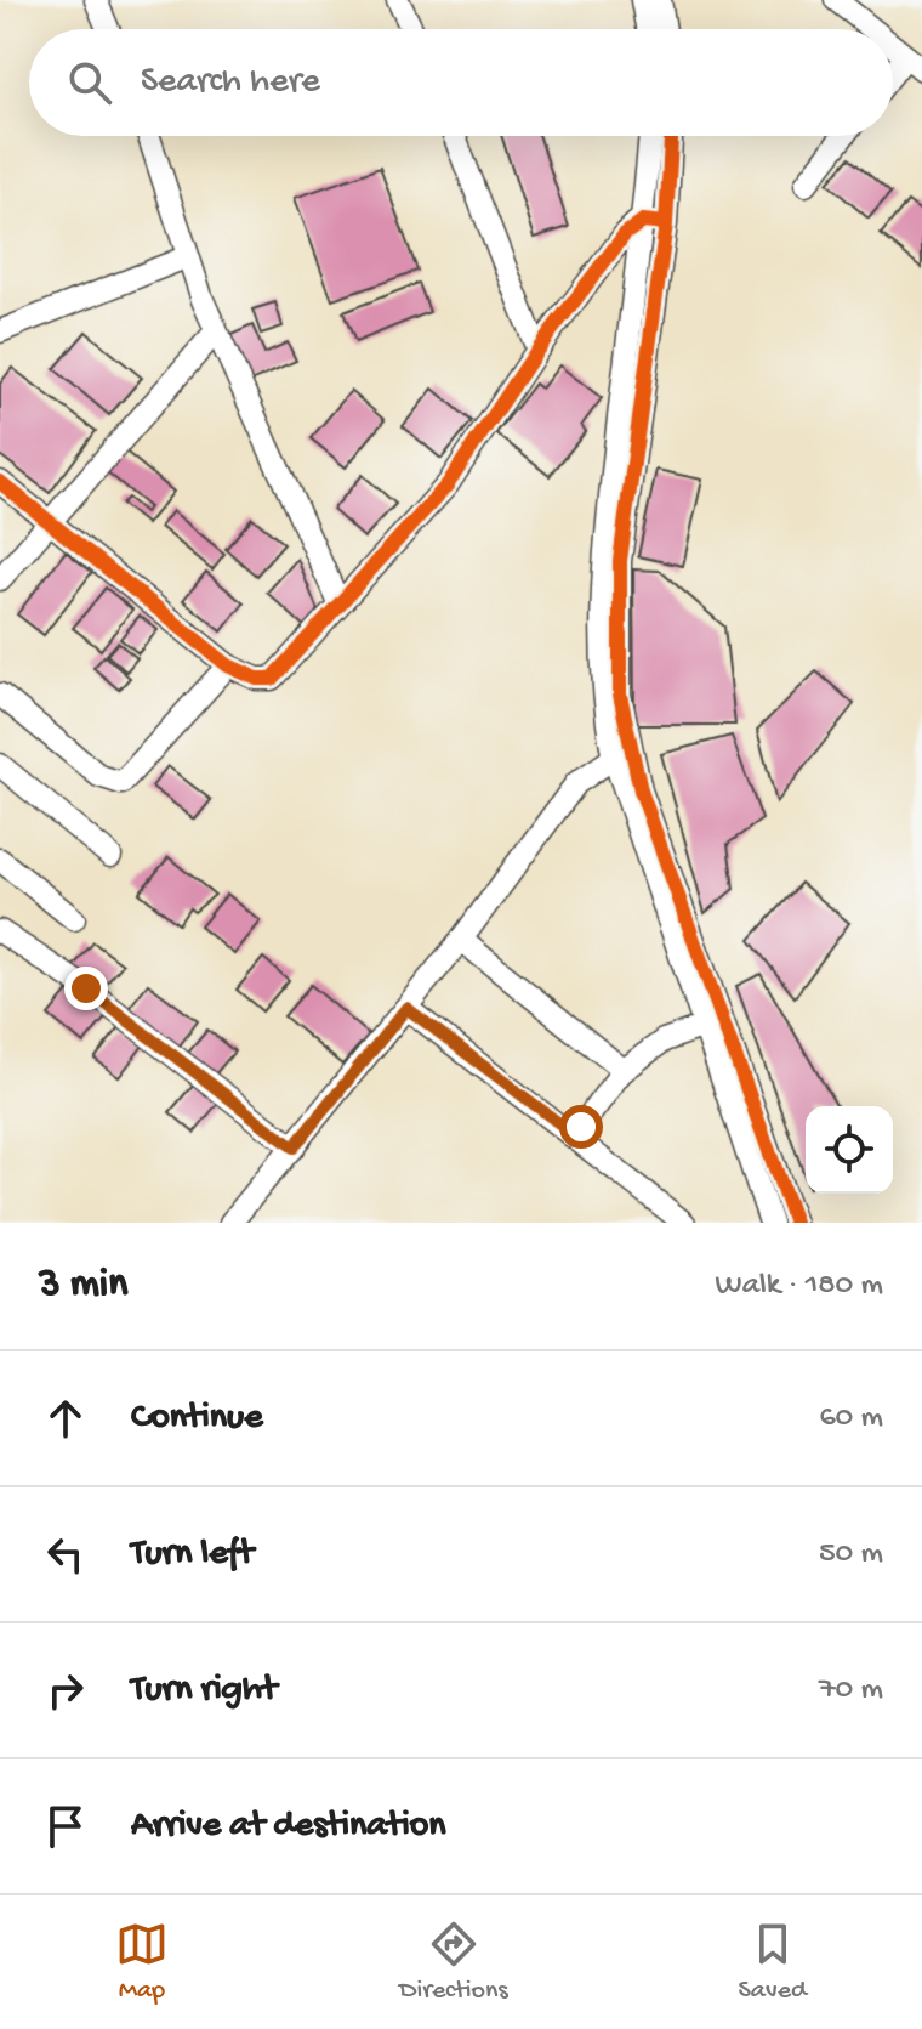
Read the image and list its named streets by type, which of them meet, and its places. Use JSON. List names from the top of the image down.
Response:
{
  "page": {
    "search": "Search here",
    "heading": ["3 min", "Walk · 180 m"],
    "list": [
      ["Continue", "60 m"],
      ["Turn left", "50 m"],
      ["Turn right", "70 m"],
      "Arrive at destination"
    ],
    "nav": ["Map", "Directions", "Saved"]
  }
}
